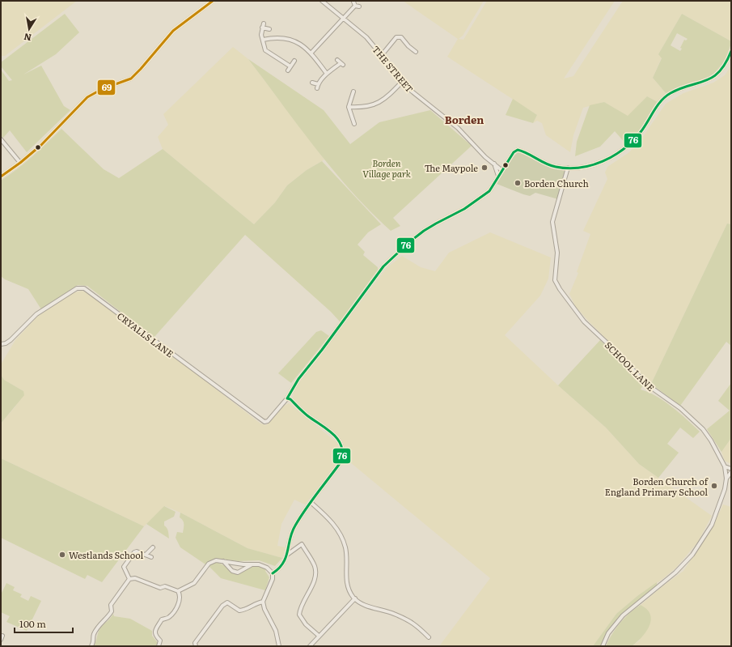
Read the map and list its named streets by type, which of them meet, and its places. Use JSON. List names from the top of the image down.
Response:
{
  "streets": {
    "street": ["THE STREET", "CRYALLS LANE", "SCHOOL LANE"]
  },
  "districts": ["Borden"],
  "parks": ["Borden Village park"],
  "places": [
    "The Maypole",
    "Borden Church",
    "Borden Church of England Primary School",
    "Westlands School"
  ],
  "lines": ["transit line 69", "transit line 76"],
  "scale_bar": "100 m",
  "north": "bottom"
}
